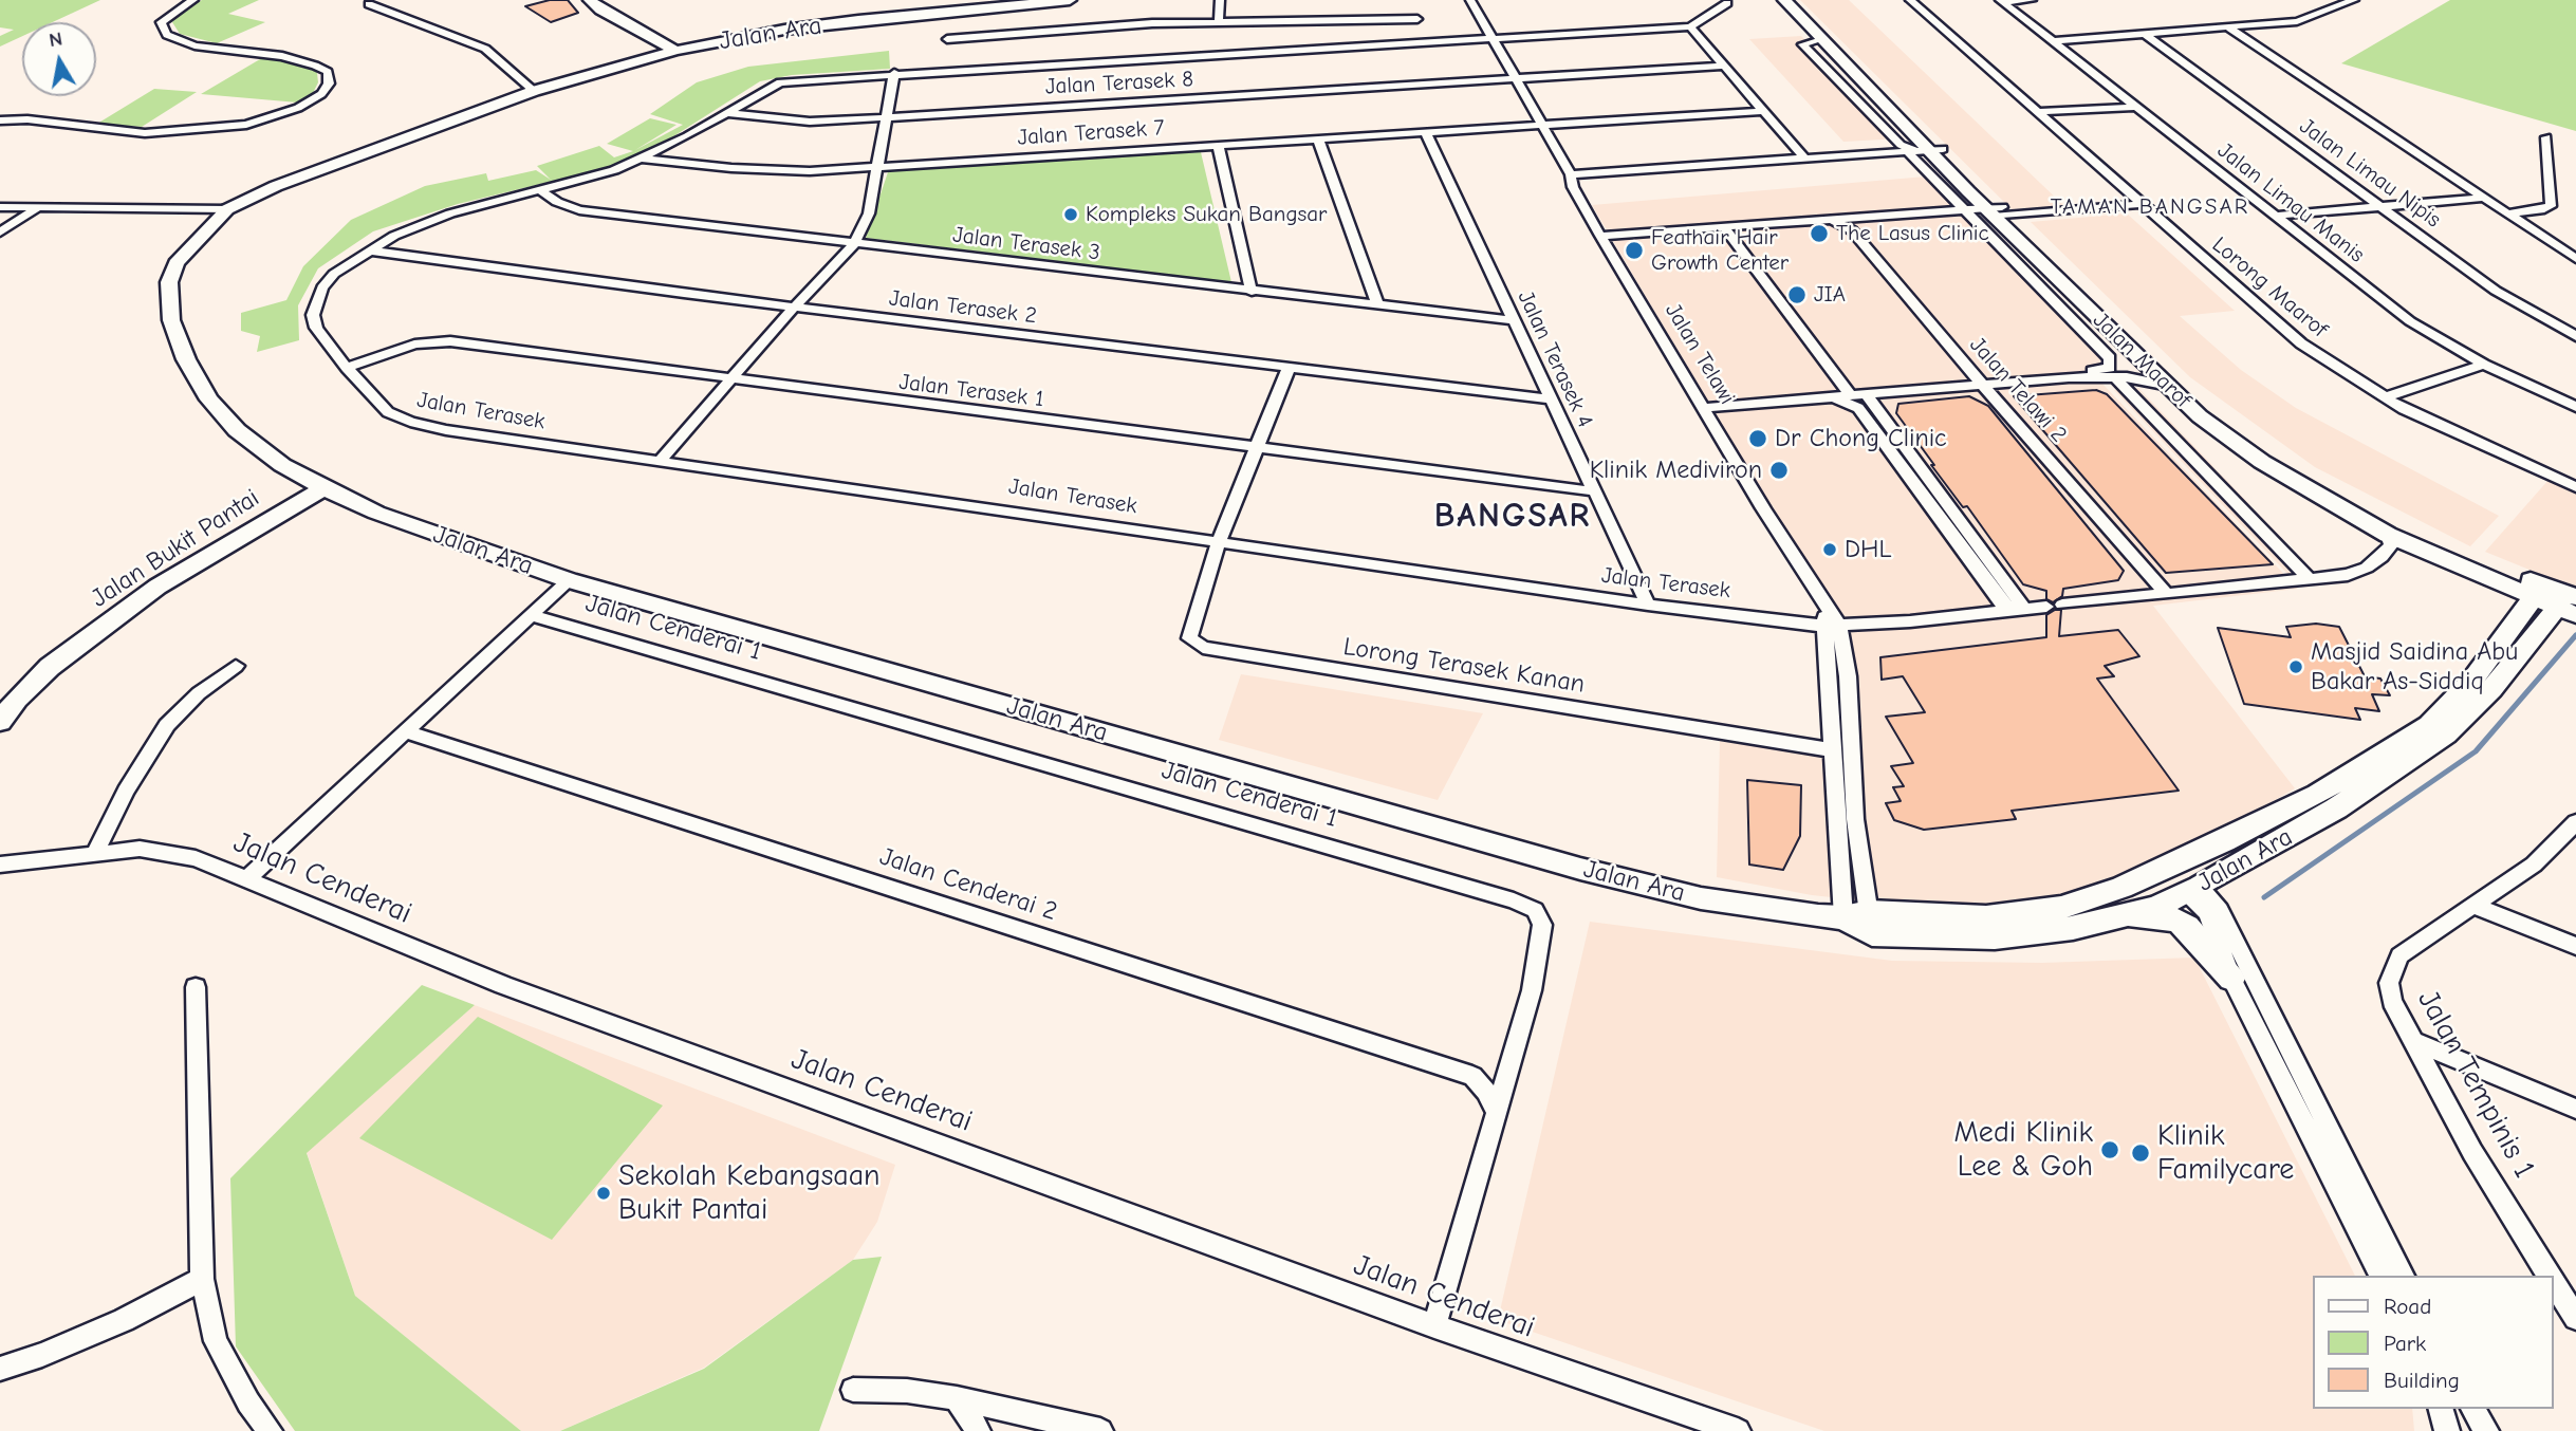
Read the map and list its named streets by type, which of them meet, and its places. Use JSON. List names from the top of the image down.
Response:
{
  "streets": {
    "street": [
      "Jalan Ara",
      "Jalan Terasek 8",
      "Jalan Terasek 7",
      "Jalan Limau Nipis",
      "Jalan Limau Manis",
      "Jalan Terasek 3",
      "Lorong Maarof",
      "Jalan Terasek 2",
      "Jalan Telawi",
      "Jalan Terasek 4",
      "Jalan Maarof",
      "Jalan Telawi 2",
      "Jalan Terasek 1",
      "Jalan Terasek",
      "Jalan Bukit Pantai",
      "Jalan Cenderai 1",
      "Lorong Terasek Kanan",
      "Jalan Cenderai",
      "Jalan Cenderai 2",
      "Jalan Tempinis 1"
    ]
  },
  "crossings": [
    ["Jalan Ara", "Jalan Telawi"],
    ["Jalan Ara", "Jalan Maarof"],
    ["Jalan Ara", "Jalan Bukit Pantai"],
    ["Jalan Terasek 8", "Jalan Telawi"],
    ["Jalan Terasek 8", "Jalan Terasek"],
    ["Jalan Terasek 7", "Jalan Telawi"],
    ["Jalan Terasek 7", "Jalan Terasek 4"],
    ["Jalan Terasek 7", "Jalan Terasek"],
    ["Jalan Terasek 3", "Jalan Terasek 4"],
    ["Jalan Terasek 3", "Jalan Terasek"],
    ["Jalan Terasek 2", "Jalan Terasek 4"],
    ["Jalan Terasek 2", "Jalan Terasek"],
    ["Jalan Telawi", "Jalan Terasek"],
    ["Jalan Telawi", "Lorong Terasek Kanan"],
    ["Jalan Terasek 4", "Jalan Terasek 1"],
    ["Jalan Terasek 4", "Jalan Terasek"],
    ["Jalan Maarof", "Jalan Terasek"],
    ["Jalan Telawi 2", "Jalan Terasek"],
    ["Jalan Terasek 1", "Jalan Terasek"],
    ["Jalan Terasek", "Lorong Terasek Kanan"],
    ["Jalan Cenderai 1", "Jalan Cenderai"],
    ["Jalan Cenderai 1", "Jalan Cenderai 2"]
  ],
  "districts": ["TAMAN BANGSAR", "BANGSAR"],
  "places": [
    "Kompleks Sukan Bangsar",
    "The Lasus Clinic",
    "Feathair Hair Growth Center",
    "JIA",
    "Dr Chong Clinic",
    "Klinik Mediviron",
    "DHL",
    "Masjid Saidina Abu Bakar As-Siddiq",
    "Medi Klinik Lee & Goh",
    "Klinik Familycare",
    "Sekolah Kebangsaan Bukit Pantai"
  ],
  "legend": ["Road", "Park", "Building"],
  "north": "top"
}
